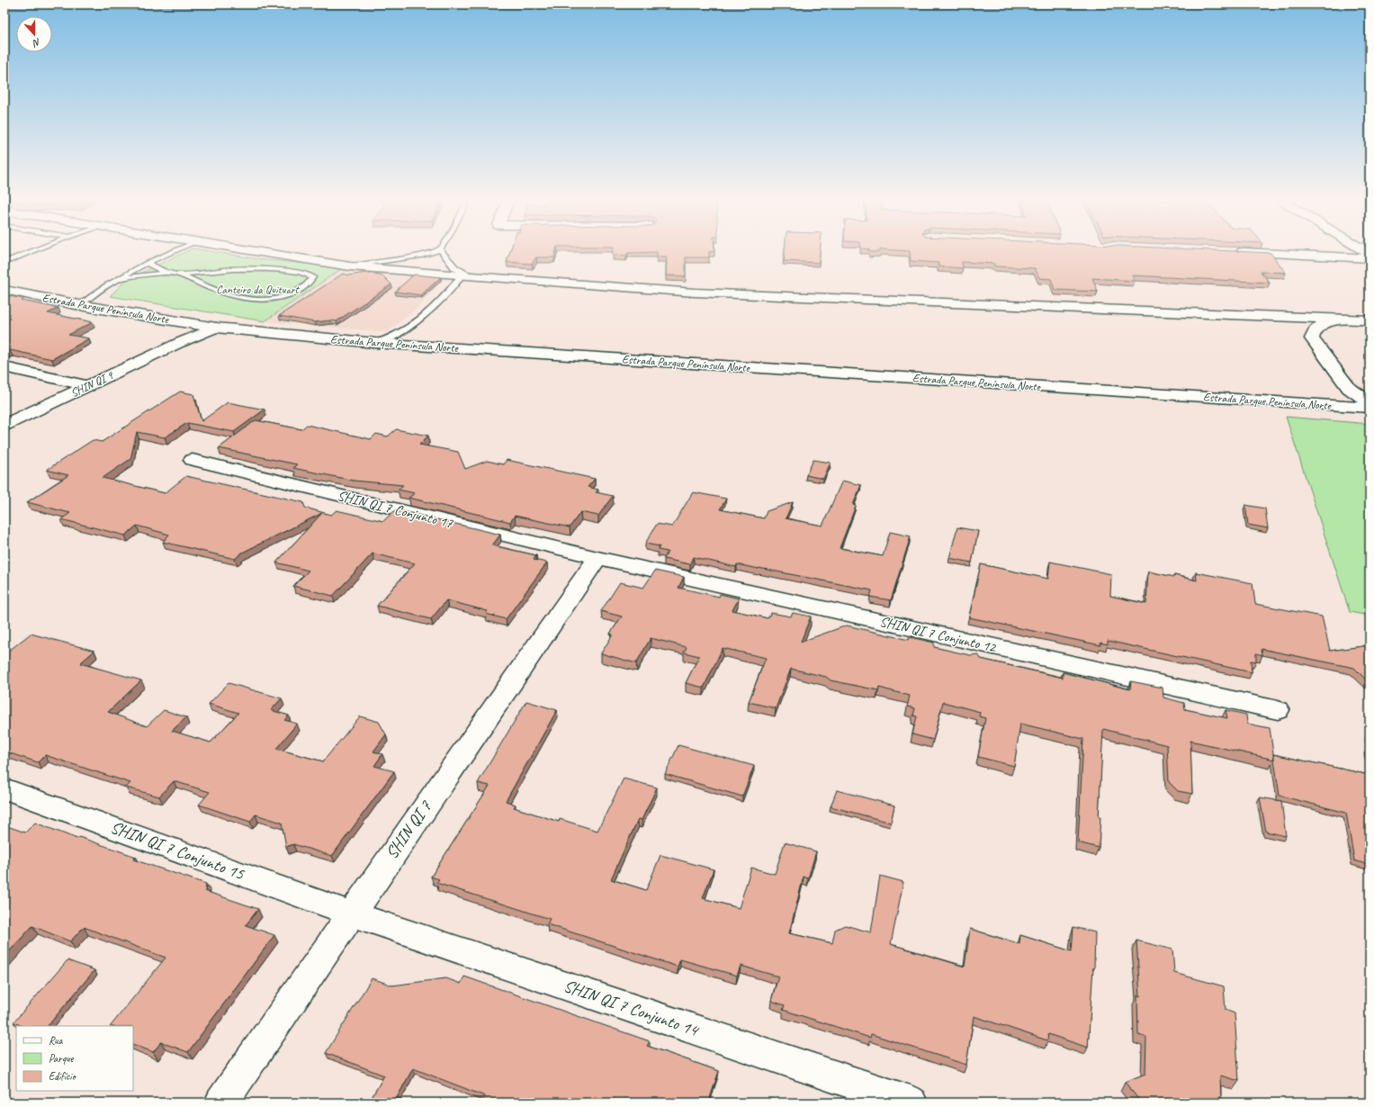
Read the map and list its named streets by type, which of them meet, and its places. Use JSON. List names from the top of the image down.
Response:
{
  "streets": {
    "main road": [
      "Estrada Parque Península Norte",
      "SHIN QI 9",
      "SHIN QI 7 Conjunto 17",
      "SHIN QI 7 Conjunto 12",
      "SHIN QI 7",
      "SHIN QI 7 Conjunto 15",
      "SHIN QI 7 Conjunto 14"
    ]
  },
  "crossings": [
    ["Estrada Parque Península Norte", "SHIN QI 9"],
    ["SHIN QI 7 Conjunto 17", "SHIN QI 7 Conjunto 12"],
    ["SHIN QI 7 Conjunto 17", "SHIN QI 7"],
    ["SHIN QI 7 Conjunto 12", "SHIN QI 7"],
    ["SHIN QI 7", "SHIN QI 7 Conjunto 15"],
    ["SHIN QI 7", "SHIN QI 7 Conjunto 14"],
    ["SHIN QI 7 Conjunto 15", "SHIN QI 7 Conjunto 14"]
  ],
  "parks": ["Canteiro da Quituart"],
  "legend": ["Rua", "Parque", "Edifício"],
  "north": "bottom"
}
